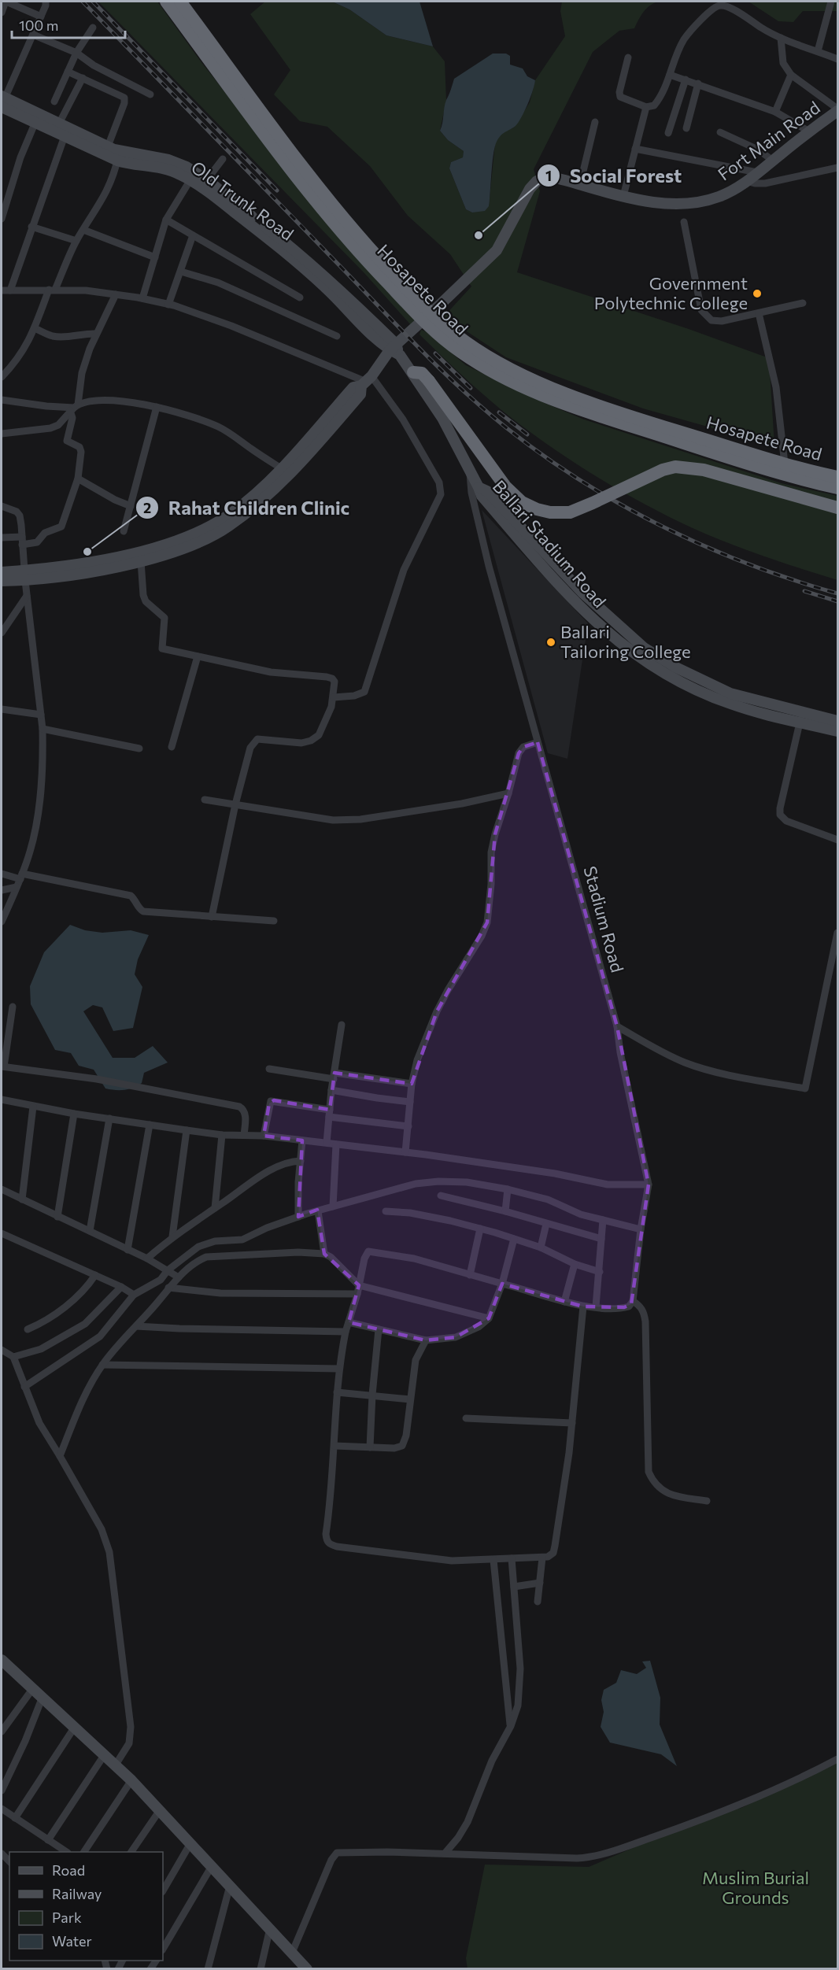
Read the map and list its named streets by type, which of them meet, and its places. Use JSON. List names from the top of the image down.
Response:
{
  "streets": {
    "highway": ["Hosapete Road"],
    "street": [
      "Fort Main Road",
      "Old Trunk Road",
      "Ballari Stadium Road",
      "Stadium Road"
    ]
  },
  "crossings": [
    ["Fort Main Road", "Old Trunk Road"],
    ["Fort Main Road", "Hosapete Road"]
  ],
  "parks": ["Muslim Burial Grounds"],
  "places": [
    "Social Forest",
    "Government Polytechnic College",
    "Rahat Children Clinic",
    "Ballari Tailoring College"
  ],
  "legend": [
    "Road",
    "Railway",
    "Park",
    "Water"
  ],
  "scale_bar": "100 m"
}
